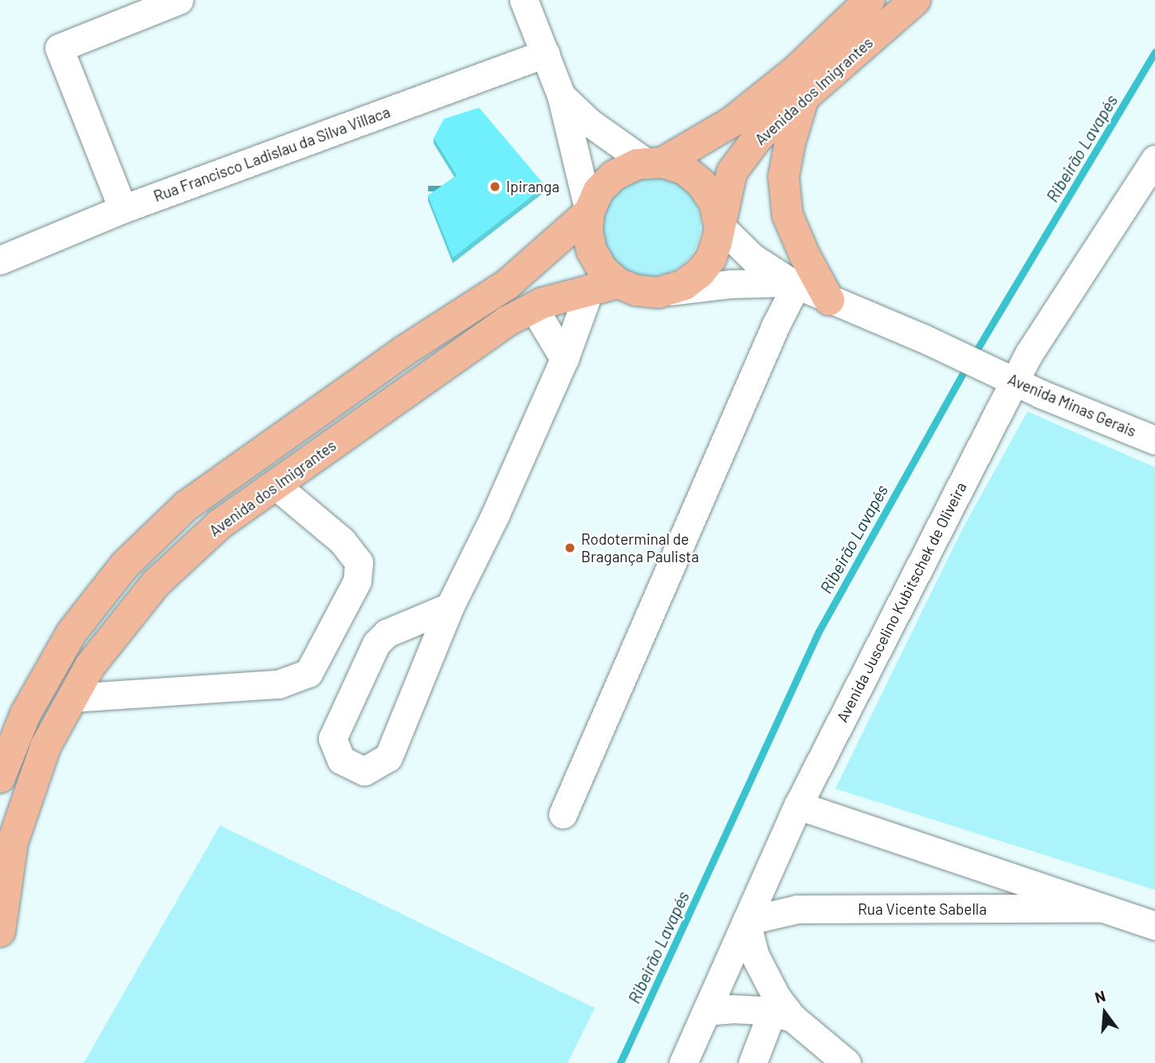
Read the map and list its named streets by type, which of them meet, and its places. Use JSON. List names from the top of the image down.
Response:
{
  "streets": {
    "main road": ["Avenida dos Imigrantes"],
    "street": [
      "Rua Francisco Ladislau da Silva Villaca",
      "Avenida Minas Gerais",
      "Avenida Juscelino Kubitschek de Oliveira",
      "Rua Vicente Sabella"
    ]
  },
  "crossings": [
    ["Avenida dos Imigrantes", "Avenida Minas Gerais"],
    ["Avenida Minas Gerais", "Avenida Juscelino Kubitschek de Oliveira"],
    ["Avenida Juscelino Kubitschek de Oliveira", "Rua Vicente Sabella"]
  ],
  "water": ["Ribeirão Lavapés"],
  "places": ["Ipiranga", "Rodoterminal de Bragança Paulista"],
  "north": "top"
}
